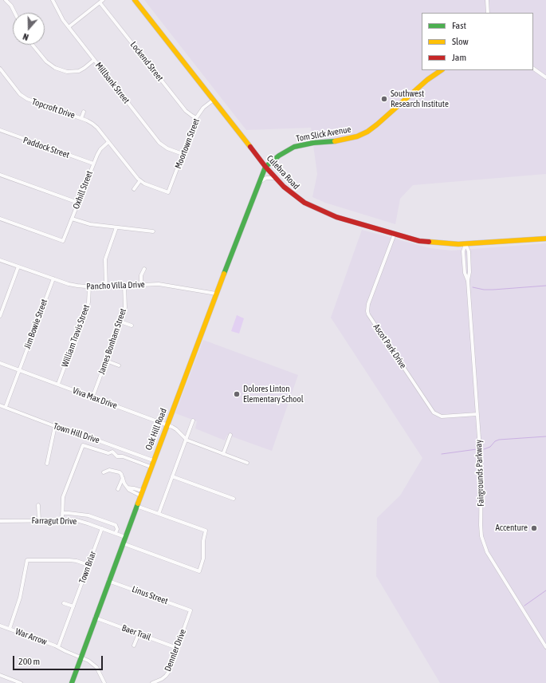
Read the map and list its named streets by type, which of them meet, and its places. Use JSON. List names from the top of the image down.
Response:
{
  "streets": {
    "street": [
      "Lockend Street",
      "Millbank Street",
      "Topcroft Drive",
      "Tom Slick Avenue",
      "Moortown Street",
      "Paddock Street",
      "Culebra Road",
      "Oxhill Street",
      "Pancho Villa Drive",
      "Jim Bowie Street",
      "William Travis Street",
      "James Bonham Street",
      "Ascot Park Drive",
      "Viva Max Drive",
      "Oak Hill Road",
      "Town Hill Drive",
      "Fairgrounds Parkway",
      "Farragut Drive",
      "Town Briar",
      "Linus Street",
      "Baer Trail",
      "War Arrow",
      "Dennler Drive"
    ]
  },
  "crossings": [
    ["Lockend Street", "Moortown Street"],
    ["Millbank Street", "Moortown Street"],
    ["Topcroft Drive", "Moortown Street"],
    ["Topcroft Drive", "Oxhill Street"],
    ["Tom Slick Avenue", "Culebra Road"],
    ["Tom Slick Avenue", "Oak Hill Road"],
    ["Moortown Street", "Culebra Road"],
    ["Paddock Street", "Oxhill Street"],
    ["Culebra Road", "Ascot Park Drive"],
    ["Culebra Road", "Oak Hill Road"],
    ["Culebra Road", "Fairgrounds Parkway"],
    ["Pancho Villa Drive", "Jim Bowie Street"],
    ["Pancho Villa Drive", "William Travis Street"],
    ["Pancho Villa Drive", "James Bonham Street"],
    ["Pancho Villa Drive", "Oak Hill Road"],
    ["Jim Bowie Street", "Viva Max Drive"],
    ["Jim Bowie Street", "Town Hill Drive"],
    ["William Travis Street", "Viva Max Drive"],
    ["James Bonham Street", "Viva Max Drive"],
    ["Ascot Park Drive", "Fairgrounds Parkway"],
    ["Viva Max Drive", "Oak Hill Road"],
    ["Oak Hill Road", "Town Hill Drive"],
    ["Oak Hill Road", "Farragut Drive"],
    ["Oak Hill Road", "Linus Street"],
    ["Oak Hill Road", "Baer Trail"],
    ["Oak Hill Road", "War Arrow"],
    ["Farragut Drive", "Town Briar"],
    ["Town Briar", "War Arrow"],
    ["Linus Street", "Dennler Drive"],
    ["Baer Trail", "Dennler Drive"]
  ],
  "places": ["Southwest Research Institute", "Dolores Linton Elementary School", "Accenture"],
  "legend": ["Fast", "Slow", "Jam"],
  "scale_bar": "200 m",
  "north": "bottom"
}
